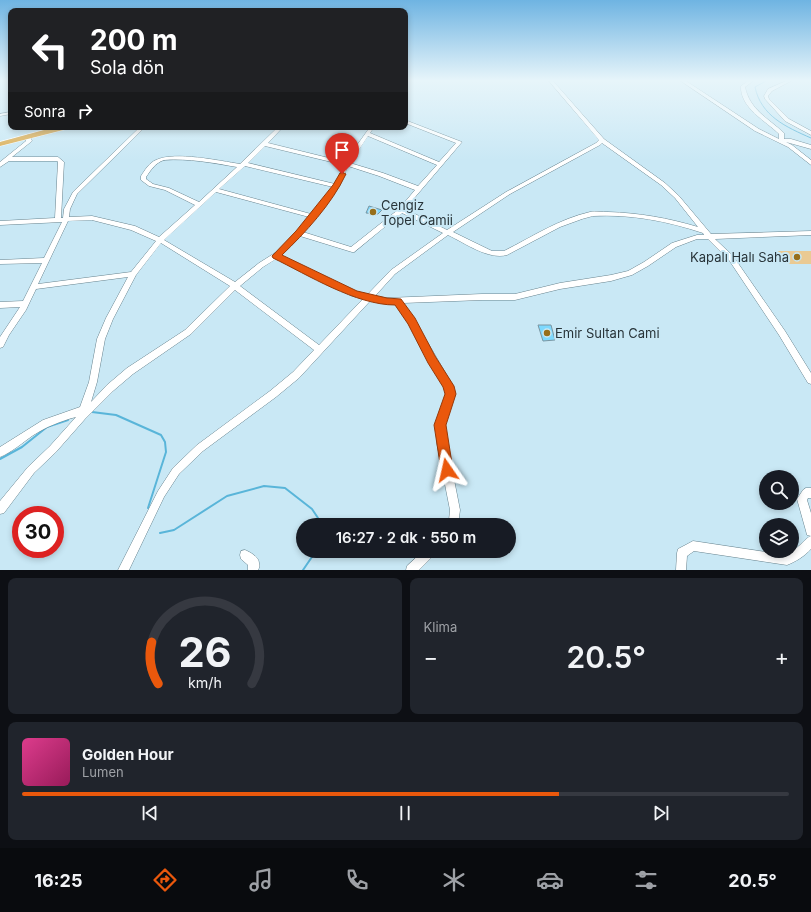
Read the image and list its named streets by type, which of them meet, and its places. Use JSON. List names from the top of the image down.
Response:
{
  "places": ["Cengiz Topel Camii", "Kapalı Halı Saha", "Emir Sultan Cami"],
  "page": {
    "turn": ["200 m", "Sola dön"],
    "then": "Sonra",
    "limit": "30",
    "trip": "16:27 · 2 dk · 550 m",
    "tile": "Klima",
    "heat": ["−", "20.5°", "+"],
    "song": ["Golden Hour", "Lumen"],
    "tabs": ["16:25", "20.5°"],
    "gauge": ["26", "km/h"]
  }
}
